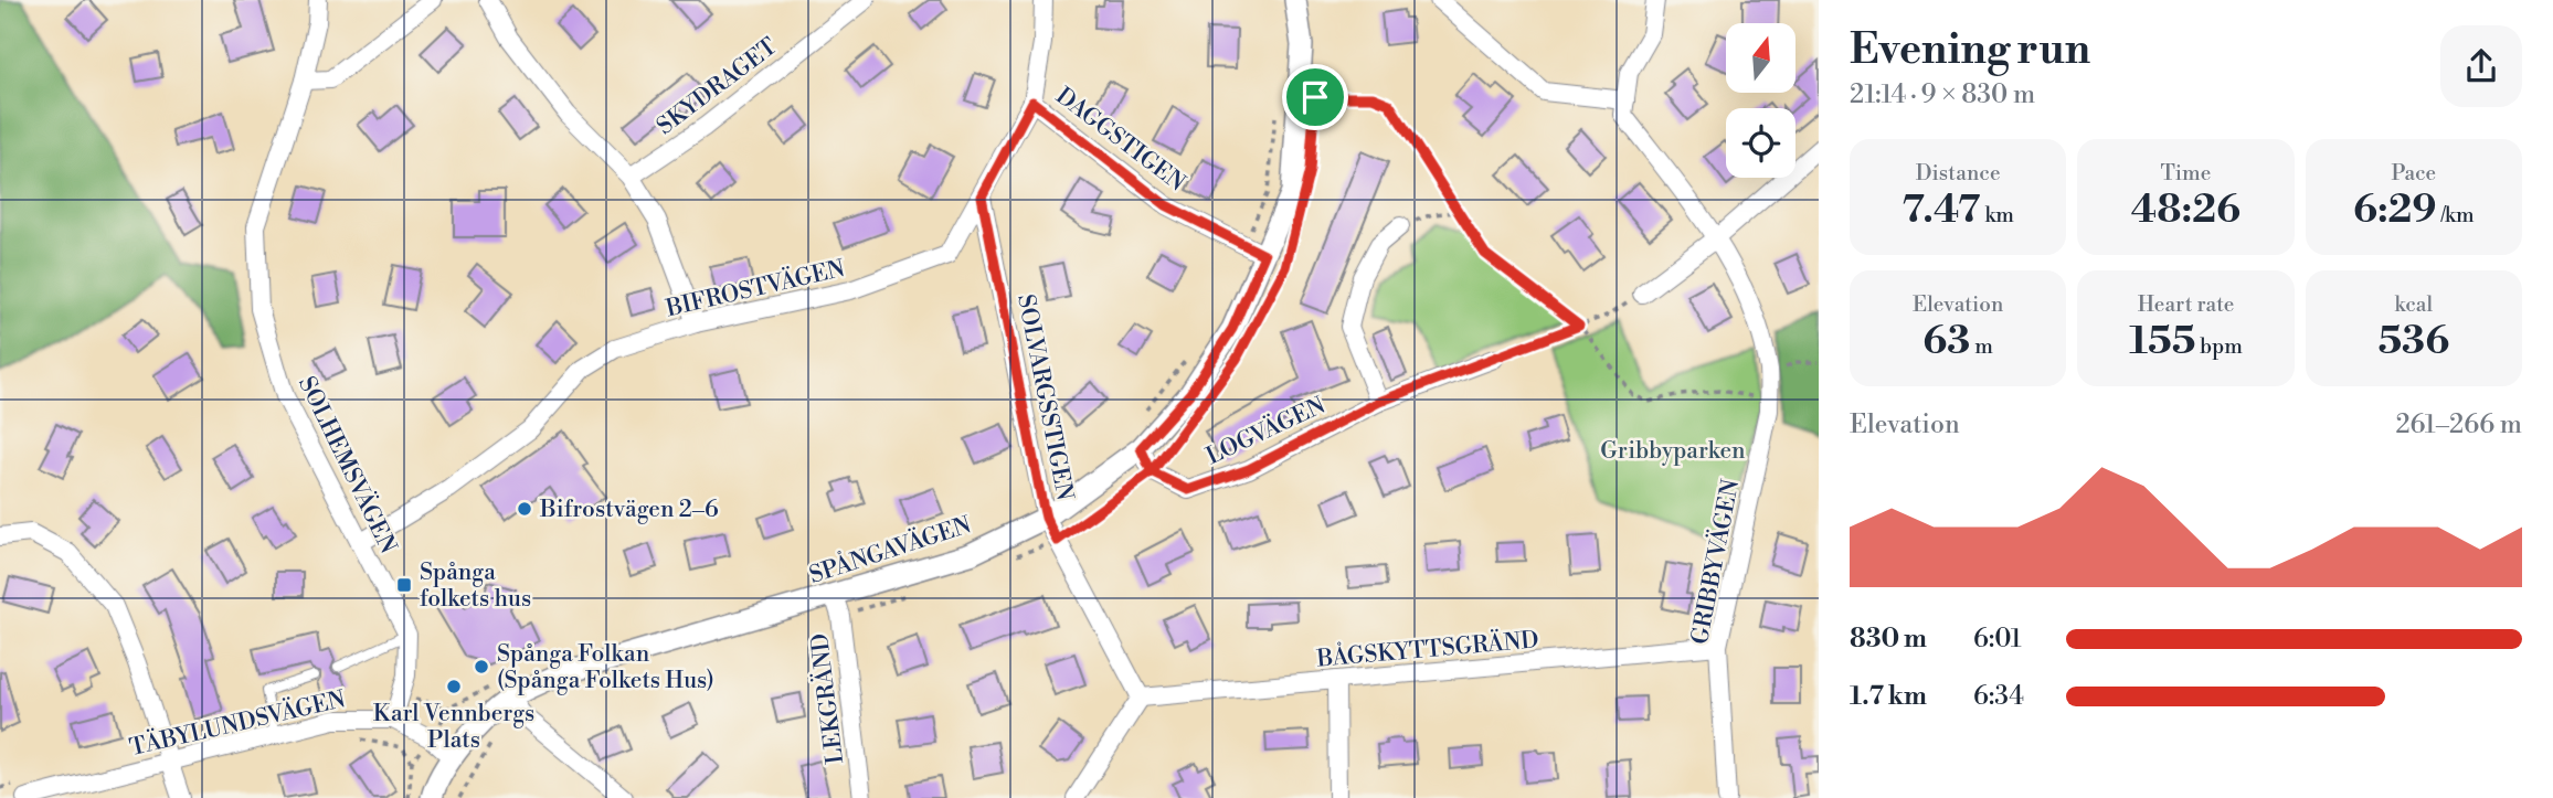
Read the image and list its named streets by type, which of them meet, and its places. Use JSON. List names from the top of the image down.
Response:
{
  "streets": {
    "street": [
      "SKYDRAGET",
      "DAGGSTIGEN",
      "BIFROSTVÄGEN",
      "SOLVARGSSTIGEN",
      "LOGVÄGEN",
      "SOLHEMSVÄGEN",
      "SPÅNGAVÄGEN",
      "GRIBBYVÄGEN",
      "BÅGSKYTTSGRÄND",
      "LEKGRÄND",
      "TÄBYLUNDSVÄGEN"
    ]
  },
  "crossings": [
    ["DAGGSTIGEN", "BIFROSTVÄGEN"],
    ["DAGGSTIGEN", "SPÅNGAVÄGEN"],
    ["BIFROSTVÄGEN", "SOLVARGSSTIGEN"],
    ["BIFROSTVÄGEN", "SOLHEMSVÄGEN"],
    ["SOLVARGSSTIGEN", "SPÅNGAVÄGEN"],
    ["SOLVARGSSTIGEN", "BÅGSKYTTSGRÄND"],
    ["SOLHEMSVÄGEN", "TÄBYLUNDSVÄGEN"],
    ["SPÅNGAVÄGEN", "LEKGRÄND"],
    ["SPÅNGAVÄGEN", "TÄBYLUNDSVÄGEN"],
    ["GRIBBYVÄGEN", "BÅGSKYTTSGRÄND"]
  ],
  "parks": ["Gribbyparken"],
  "places": {
    "other": ["Bifrostvägen 2–6", "Spånga Folkan (Spånga Folkets Hus)", "Karl Vennbergs Plats"],
    "transit": ["Spånga folkets hus"]
  },
  "north": "top",
  "page": {
    "heading": ["Evening run", "21:14 · 9 × 830 m"],
    "stats": [
      ["Distance", "7.47 km"],
      ["Time", "48:26"],
      ["Pace", "6:29 /km"],
      ["Elevation", "63 m"],
      ["Heart rate", "155 bpm"],
      ["kcal", "536"]
    ],
    "chart": ["Elevation", "261–266 m"],
    "list": [
      {
        "name": "830 m",
        "note": "6:01"
      },
      {
        "name": "1.7 km",
        "note": "6:34"
      }
    ]
  }
}
